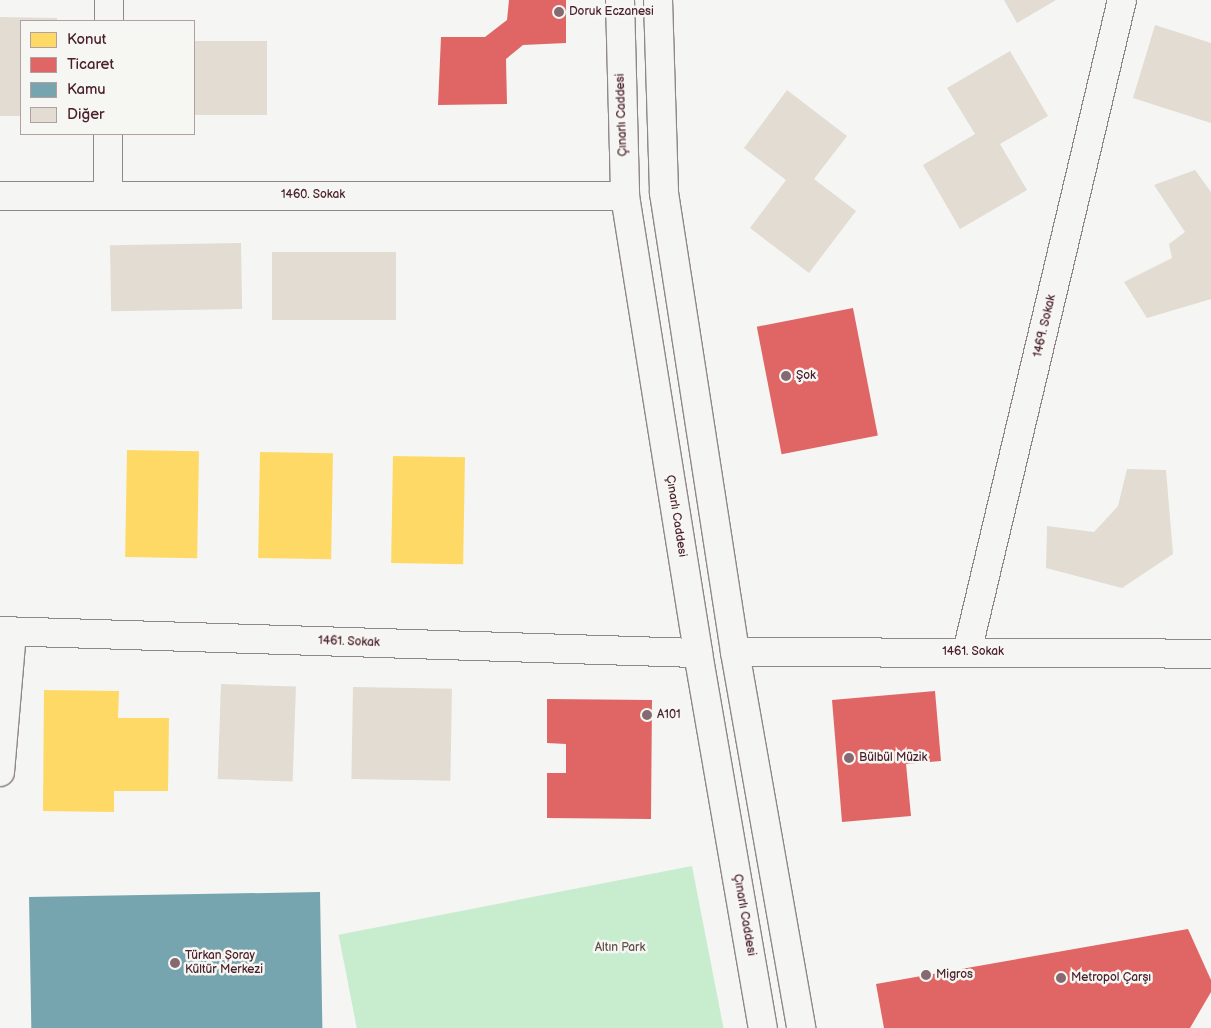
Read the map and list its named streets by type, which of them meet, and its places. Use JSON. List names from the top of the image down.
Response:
{
  "streets": {
    "street": [
      "Çınarlı Caddesi",
      "1460. Sokak",
      "1469. Sokak",
      "1461. Sokak"
    ]
  },
  "crossings": [
    ["Çınarlı Caddesi", "1460. Sokak"],
    ["Çınarlı Caddesi", "1461. Sokak"],
    ["1469. Sokak", "1461. Sokak"]
  ],
  "parks": ["Altın Park"],
  "places": [
    "Doruk Eczanesi",
    "Şok",
    "A101",
    "Bülbül Müzik",
    "Türkan Şoray Kültür Merkezi",
    "Migros",
    "Metropol Çarşı"
  ],
  "legend": [
    "Konut",
    "Ticaret",
    "Kamu",
    "Diğer"
  ]
}
